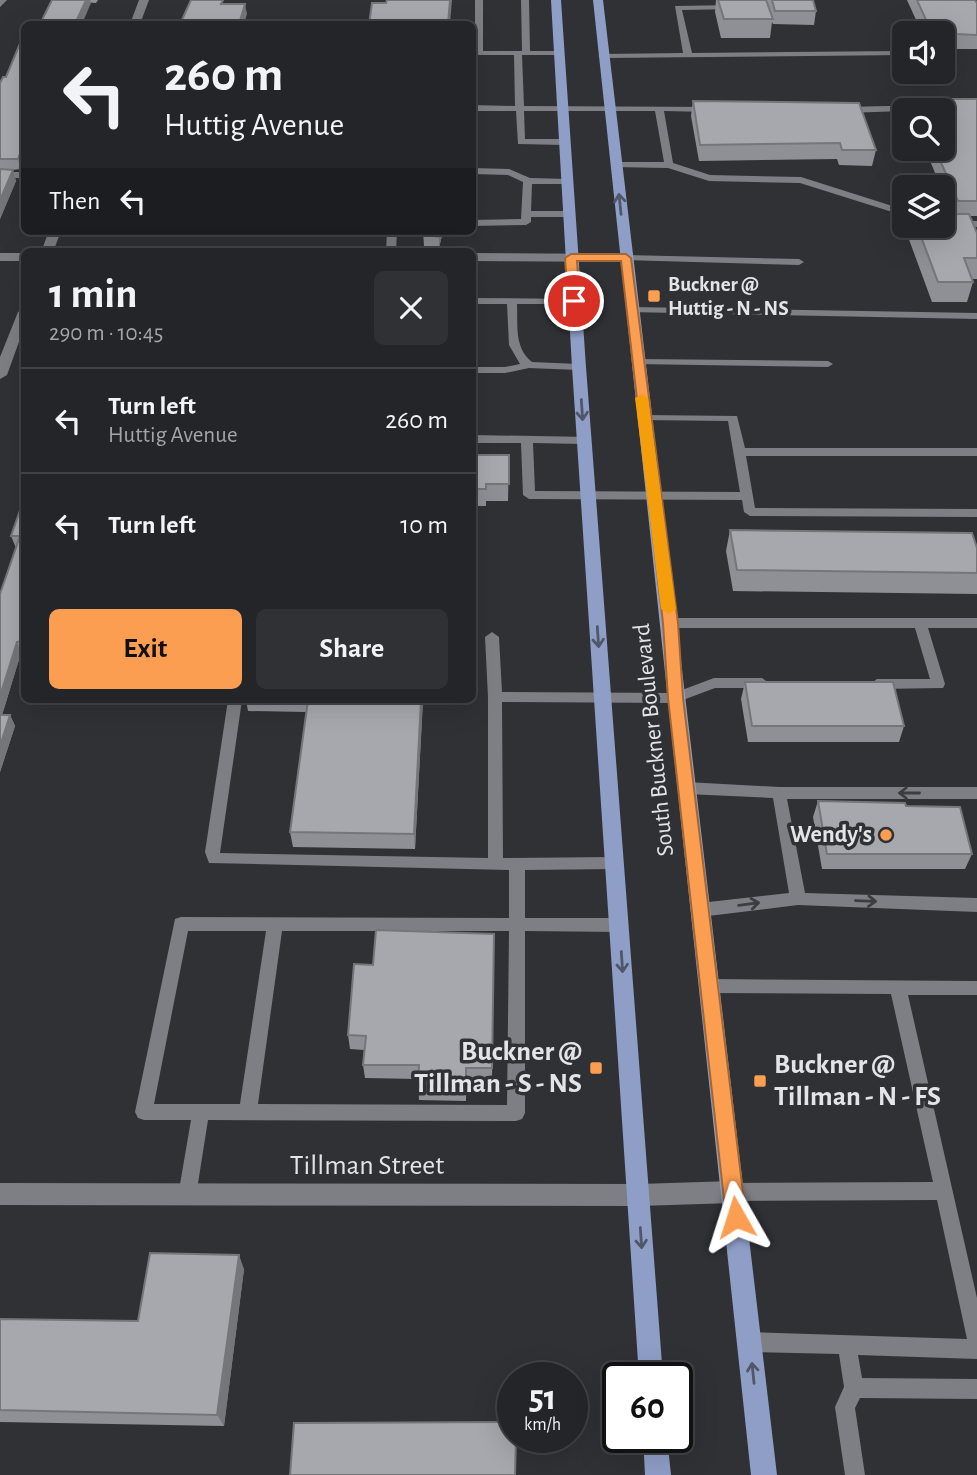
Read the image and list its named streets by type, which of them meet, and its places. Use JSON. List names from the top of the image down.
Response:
{
  "streets": {
    "main road": ["South Buckner Boulevard"],
    "street": ["Tillman Street"]
  },
  "crossings": [
    ["South Buckner Boulevard", "Tillman Street"]
  ],
  "places": {
    "transit": ["Buckner @ Huttig - N - NS", "Buckner @ Tillman - S - NS", "Buckner @ Tillman - N - FS"],
    "other": ["Wendy's"]
  },
  "page": {
    "turn": ["260 m", "Huttig Avenue"],
    "then": "Then",
    "heading": ["1 min", "290 m · 10:45"],
    "list": [
      {
        "name": "Turn left",
        "note": "Huttig Avenue",
        "value": "260 m"
      },
      {
        "name": "Turn left",
        "value": "10 m"
      }
    ],
    "buttons": ["Exit", "Share"],
    "speed": "51 km/h",
    "limit": "60"
  }
}
